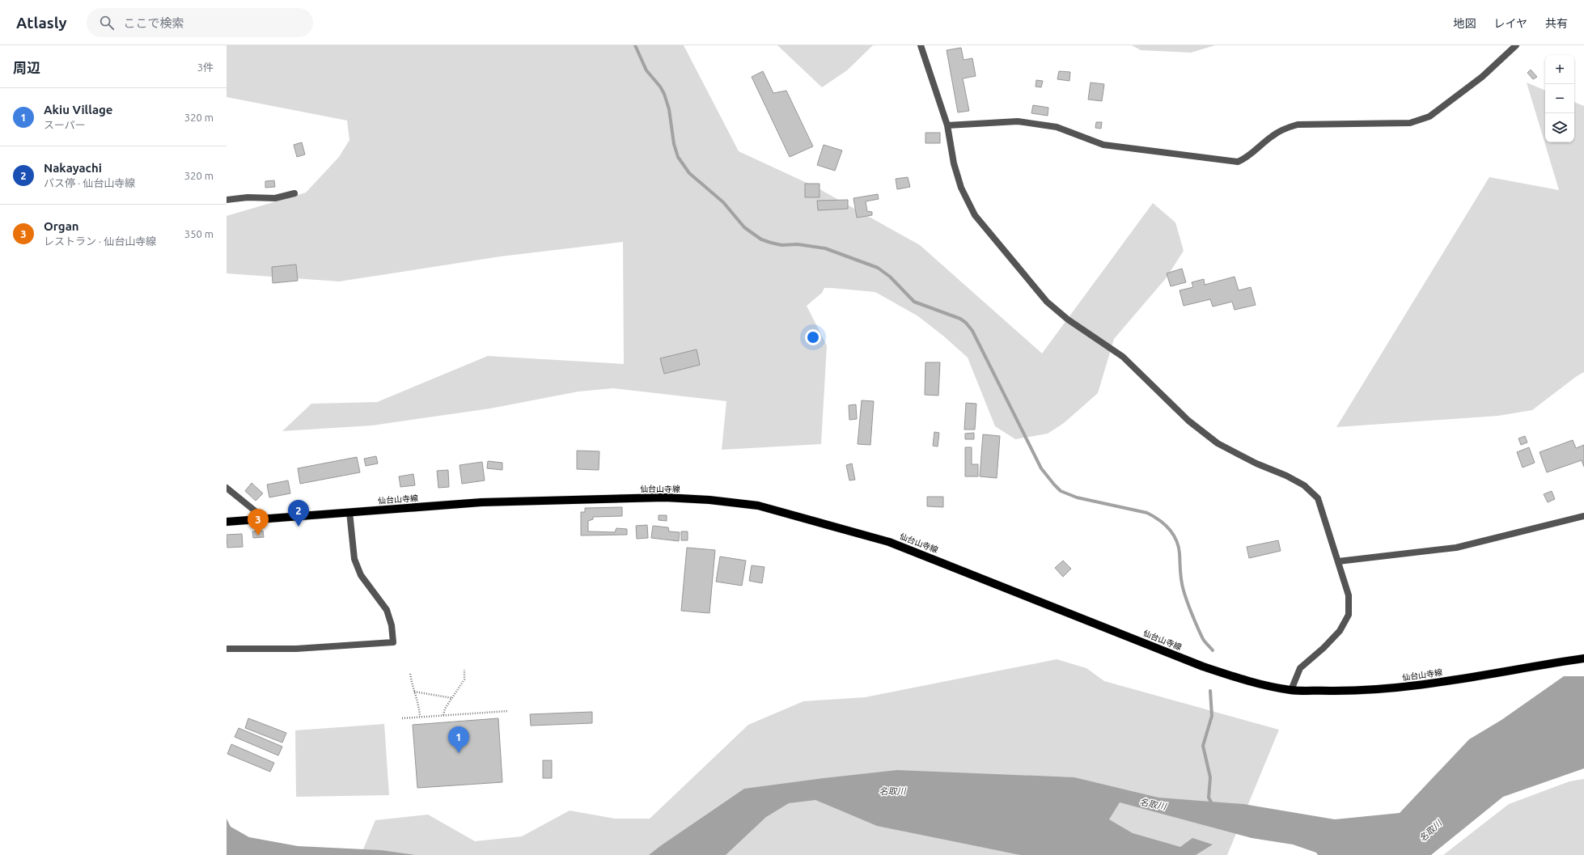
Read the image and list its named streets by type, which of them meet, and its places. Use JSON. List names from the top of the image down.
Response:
{
  "streets": {
    "main road": ["仙台山寺線"]
  },
  "water": ["名取川"],
  "page": {
    "header": "Atlasly",
    "search": "ここで検索",
    "nav": ["地図", "レイヤ", "共有"],
    "heading": ["周辺", "3件"],
    "map_buttons": ["+", "−"],
    "list": [
      {
        "mark": "1",
        "name": "Akiu Village",
        "note": "スーパー",
        "value": "320 m"
      },
      {
        "mark": "2",
        "name": "Nakayachi",
        "note": "バス停 · 仙台山寺線",
        "value": "320 m"
      },
      {
        "mark": "3",
        "name": "Organ",
        "note": "レストラン · 仙台山寺線",
        "value": "350 m"
      }
    ],
    "pins": ["2", "3", "1"]
  }
}
